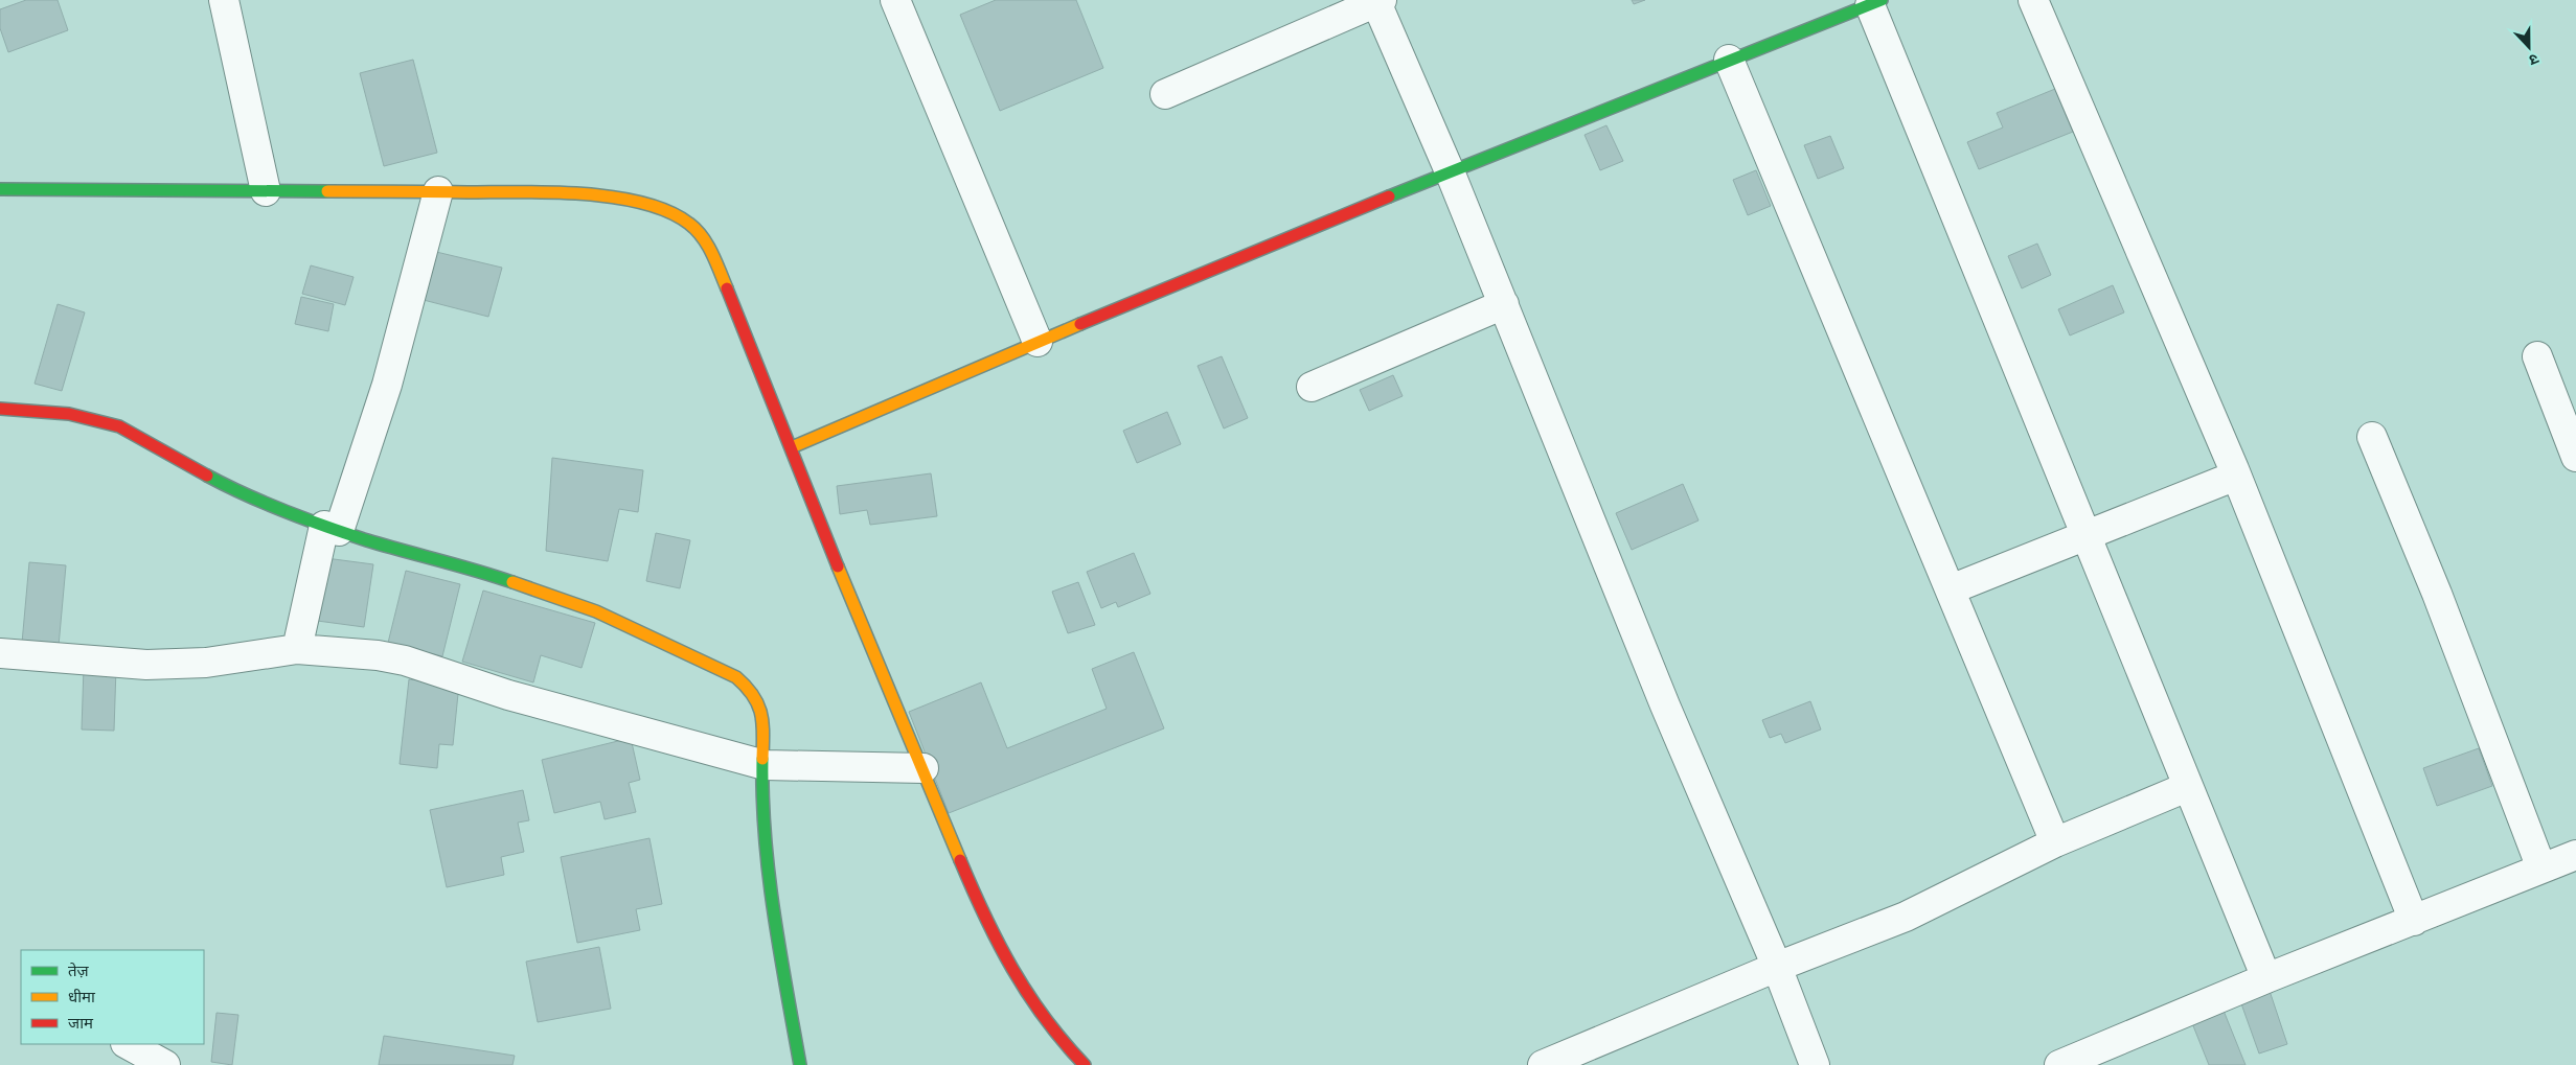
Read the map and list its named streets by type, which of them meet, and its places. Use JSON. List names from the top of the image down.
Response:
{
  "legend": ["तेज़", "धीमा", "जाम"],
  "north": "bottom"
}
